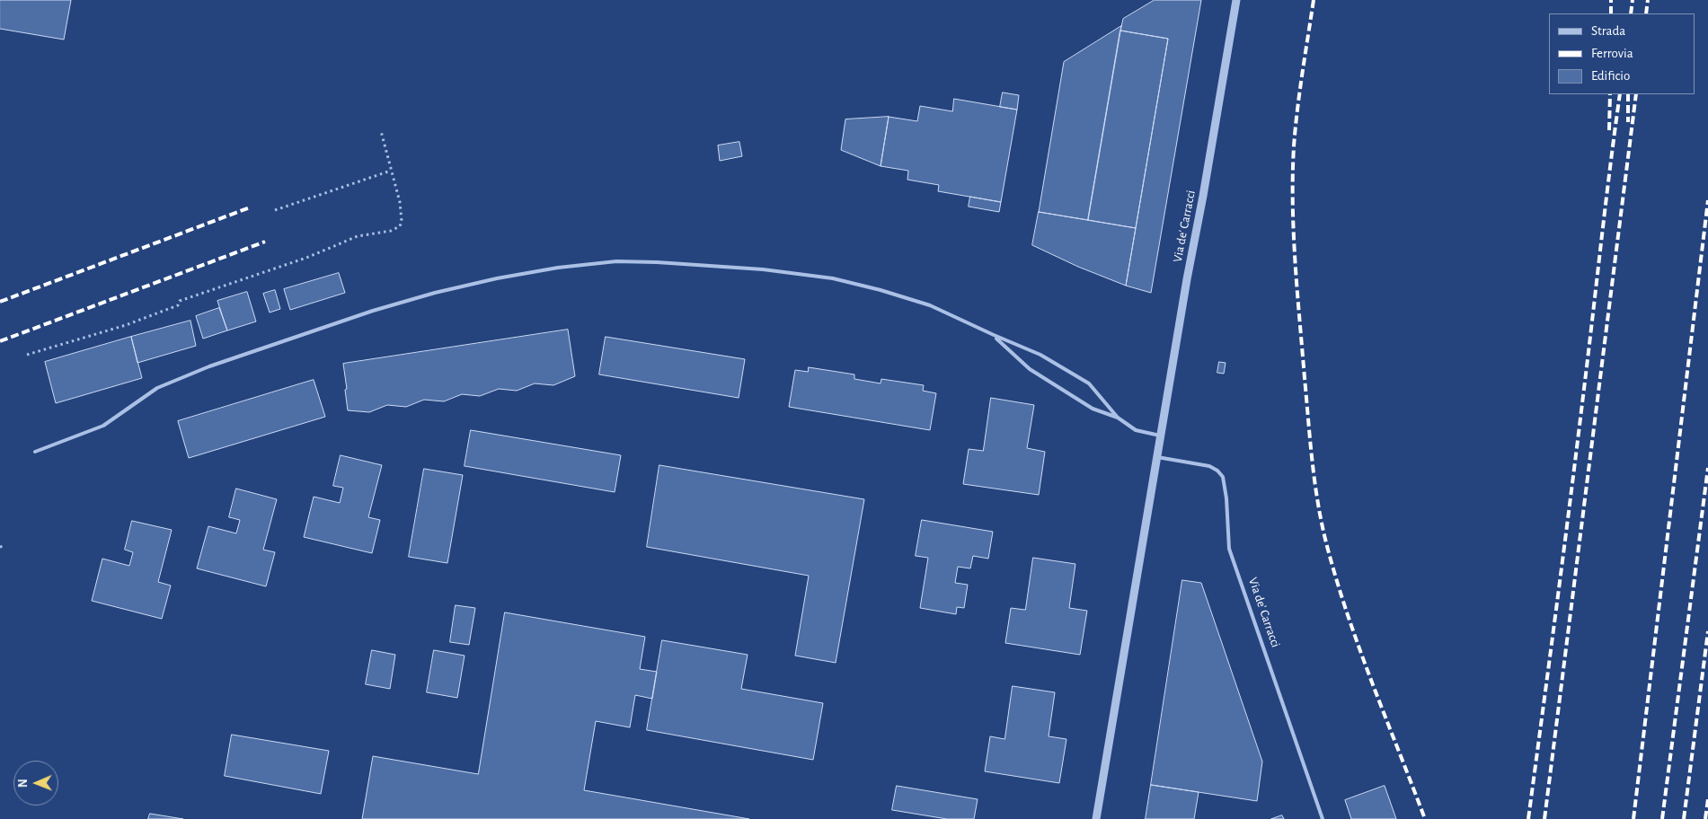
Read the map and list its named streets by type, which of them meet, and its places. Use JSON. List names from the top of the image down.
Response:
{
  "streets": {
    "street": ["Via de' Carracci"]
  },
  "legend": ["Strada", "Ferrovia", "Edificio"],
  "north": "left"
}
